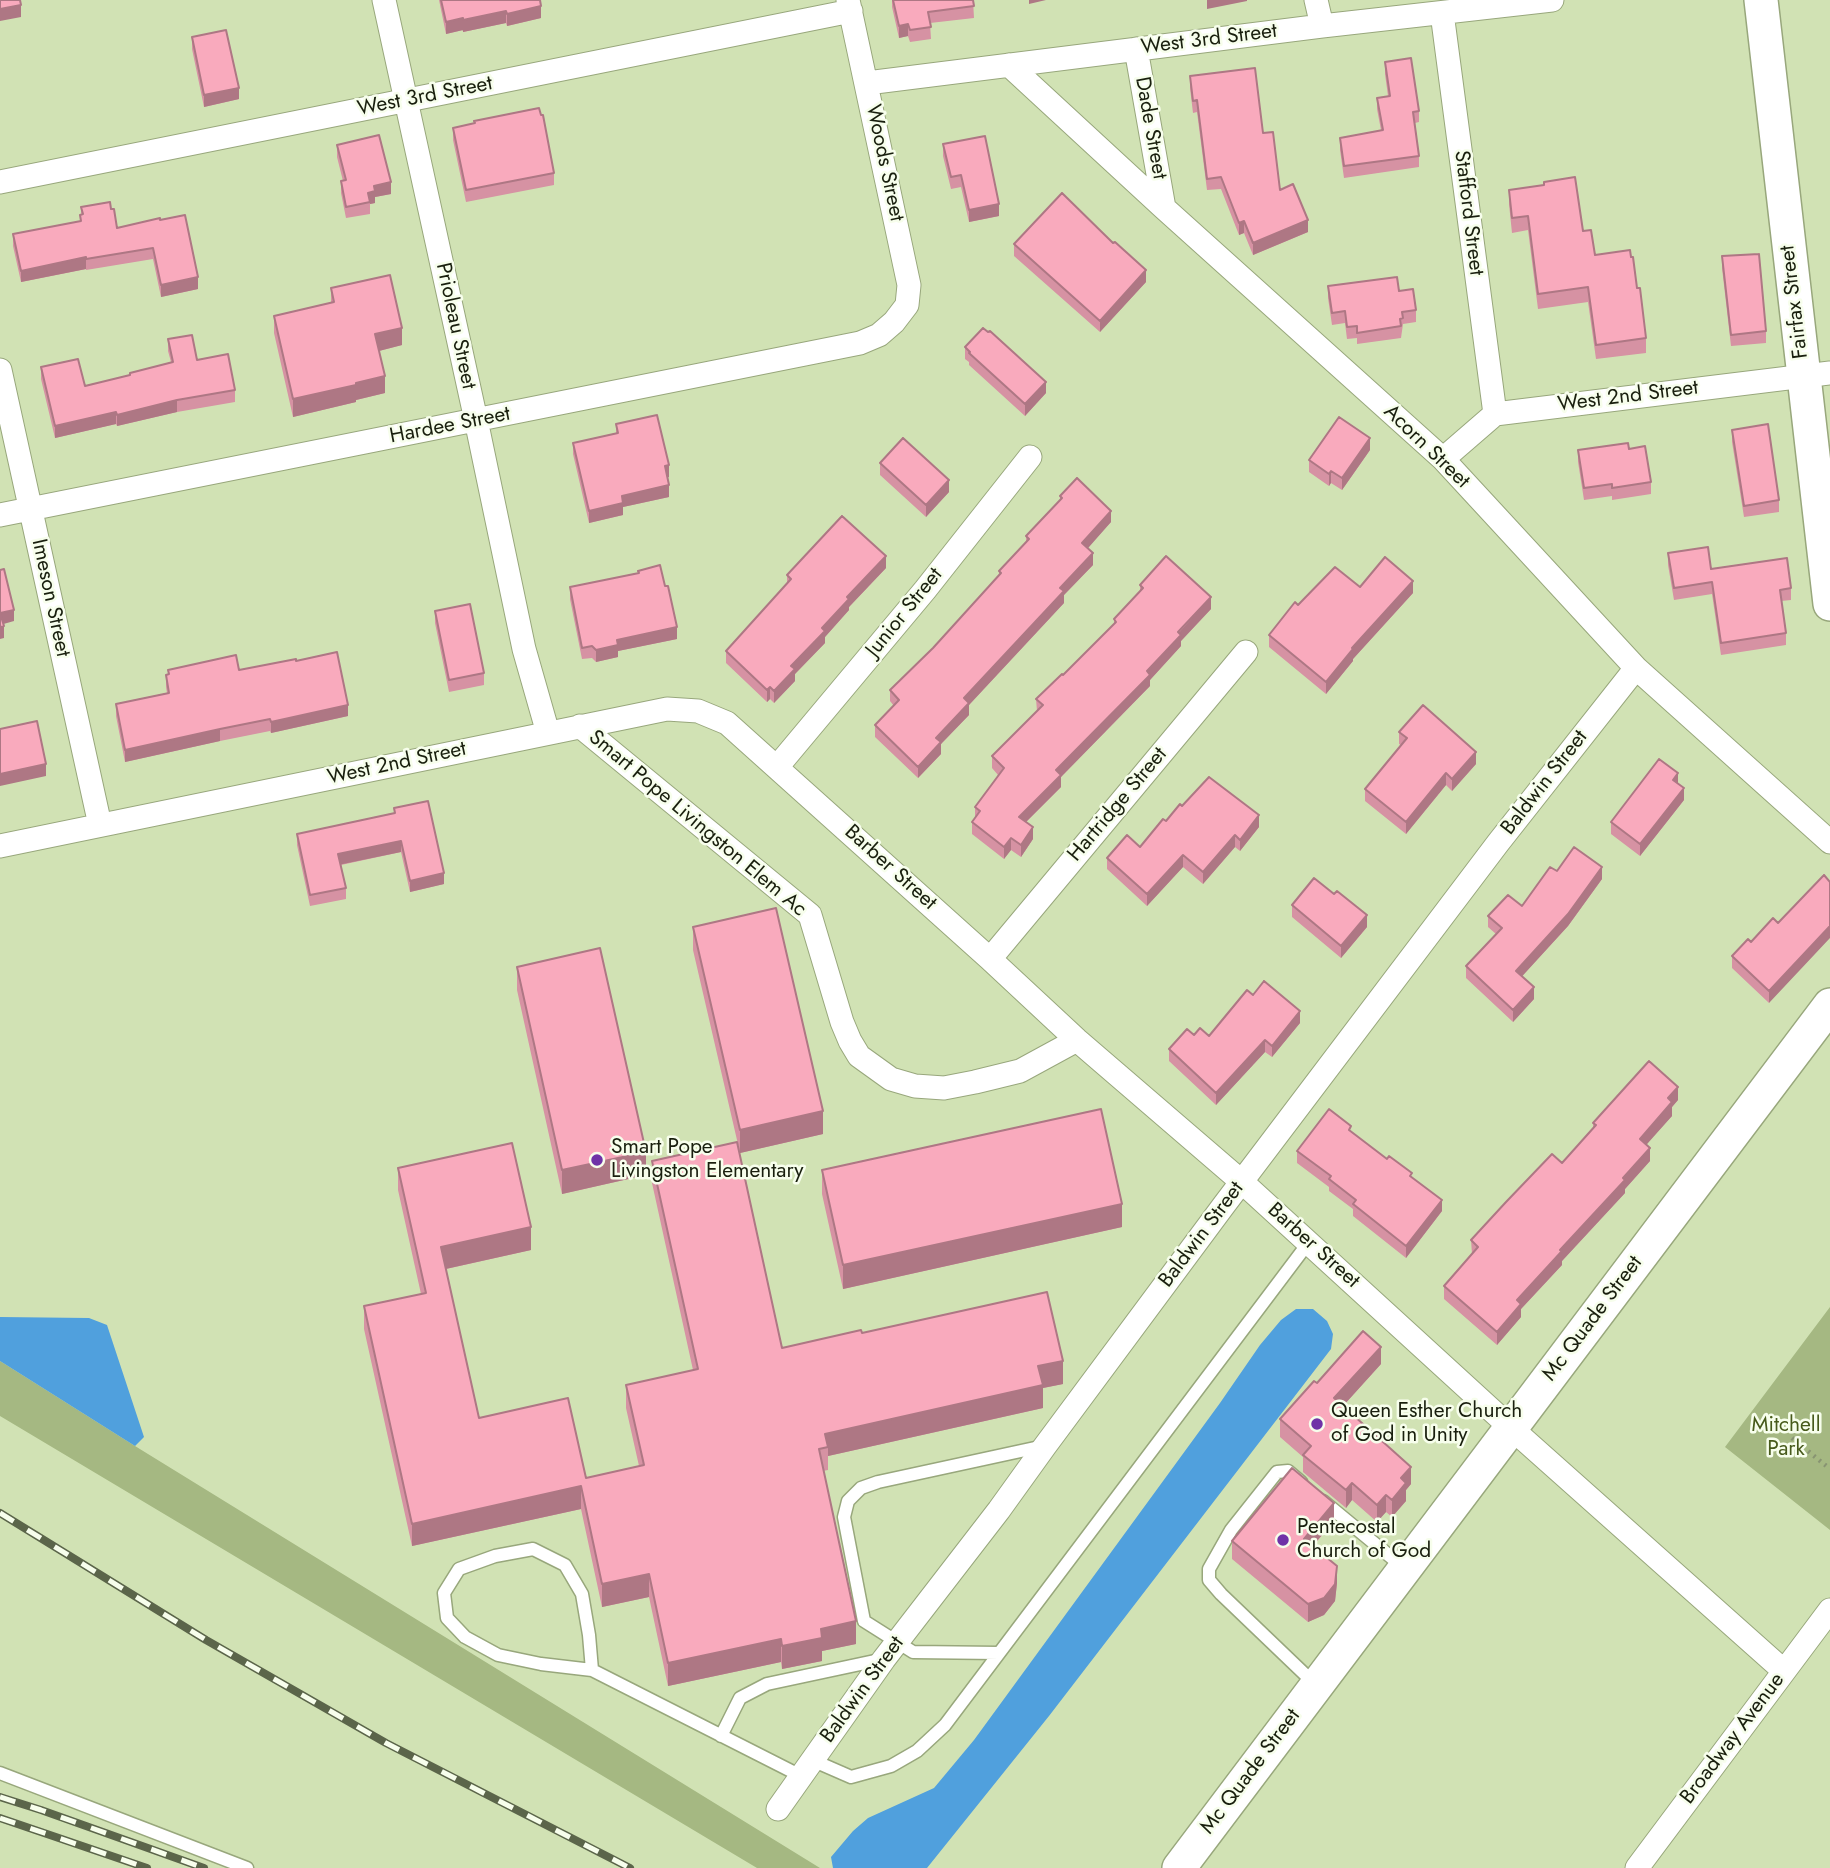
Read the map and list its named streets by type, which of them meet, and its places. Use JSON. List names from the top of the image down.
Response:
{
  "streets": {
    "street": [
      "West 3rd Street",
      "Dade Street",
      "Woods Street",
      "Stafford Street",
      "Fairfax Street",
      "Prioleau Street",
      "West 2nd Street",
      "Hardee Street",
      "Acorn Street",
      "Imeson Street",
      "Junior Street",
      "Baldwin Street",
      "Hartridge Street",
      "Smart Pope Livingston Elem Ac",
      "Barber Street",
      "Mc Quade Street",
      "Broadway Avenue"
    ]
  },
  "crossings": [
    ["West 3rd Street", "Dade Street"],
    ["West 3rd Street", "Woods Street"],
    ["West 3rd Street", "Stafford Street"],
    ["West 3rd Street", "Prioleau Street"],
    ["West 3rd Street", "Acorn Street"],
    ["Dade Street", "Acorn Street"],
    ["Woods Street", "Hardee Street"],
    ["Stafford Street", "West 2nd Street"],
    ["Fairfax Street", "West 2nd Street"],
    ["Prioleau Street", "West 2nd Street"],
    ["Prioleau Street", "Hardee Street"],
    ["West 2nd Street", "Imeson Street"],
    ["West 2nd Street", "Junior Street"],
    ["West 2nd Street", "Smart Pope Livingston Elem Ac"],
    ["West 2nd Street", "Barber Street"],
    ["Hardee Street", "Imeson Street"],
    ["Acorn Street", "Baldwin Street"],
    ["Junior Street", "Barber Street"],
    ["Baldwin Street", "Barber Street"],
    ["Hartridge Street", "Barber Street"],
    ["Smart Pope Livingston Elem Ac", "Barber Street"],
    ["Barber Street", "Mc Quade Street"],
    ["Barber Street", "Broadway Avenue"]
  ],
  "parks": ["Mitchell Park"],
  "places": ["Smart Pope Livingston Elementary", "Queen Esther Church of God in Unity", "Pentecostal Church of God"]
}
